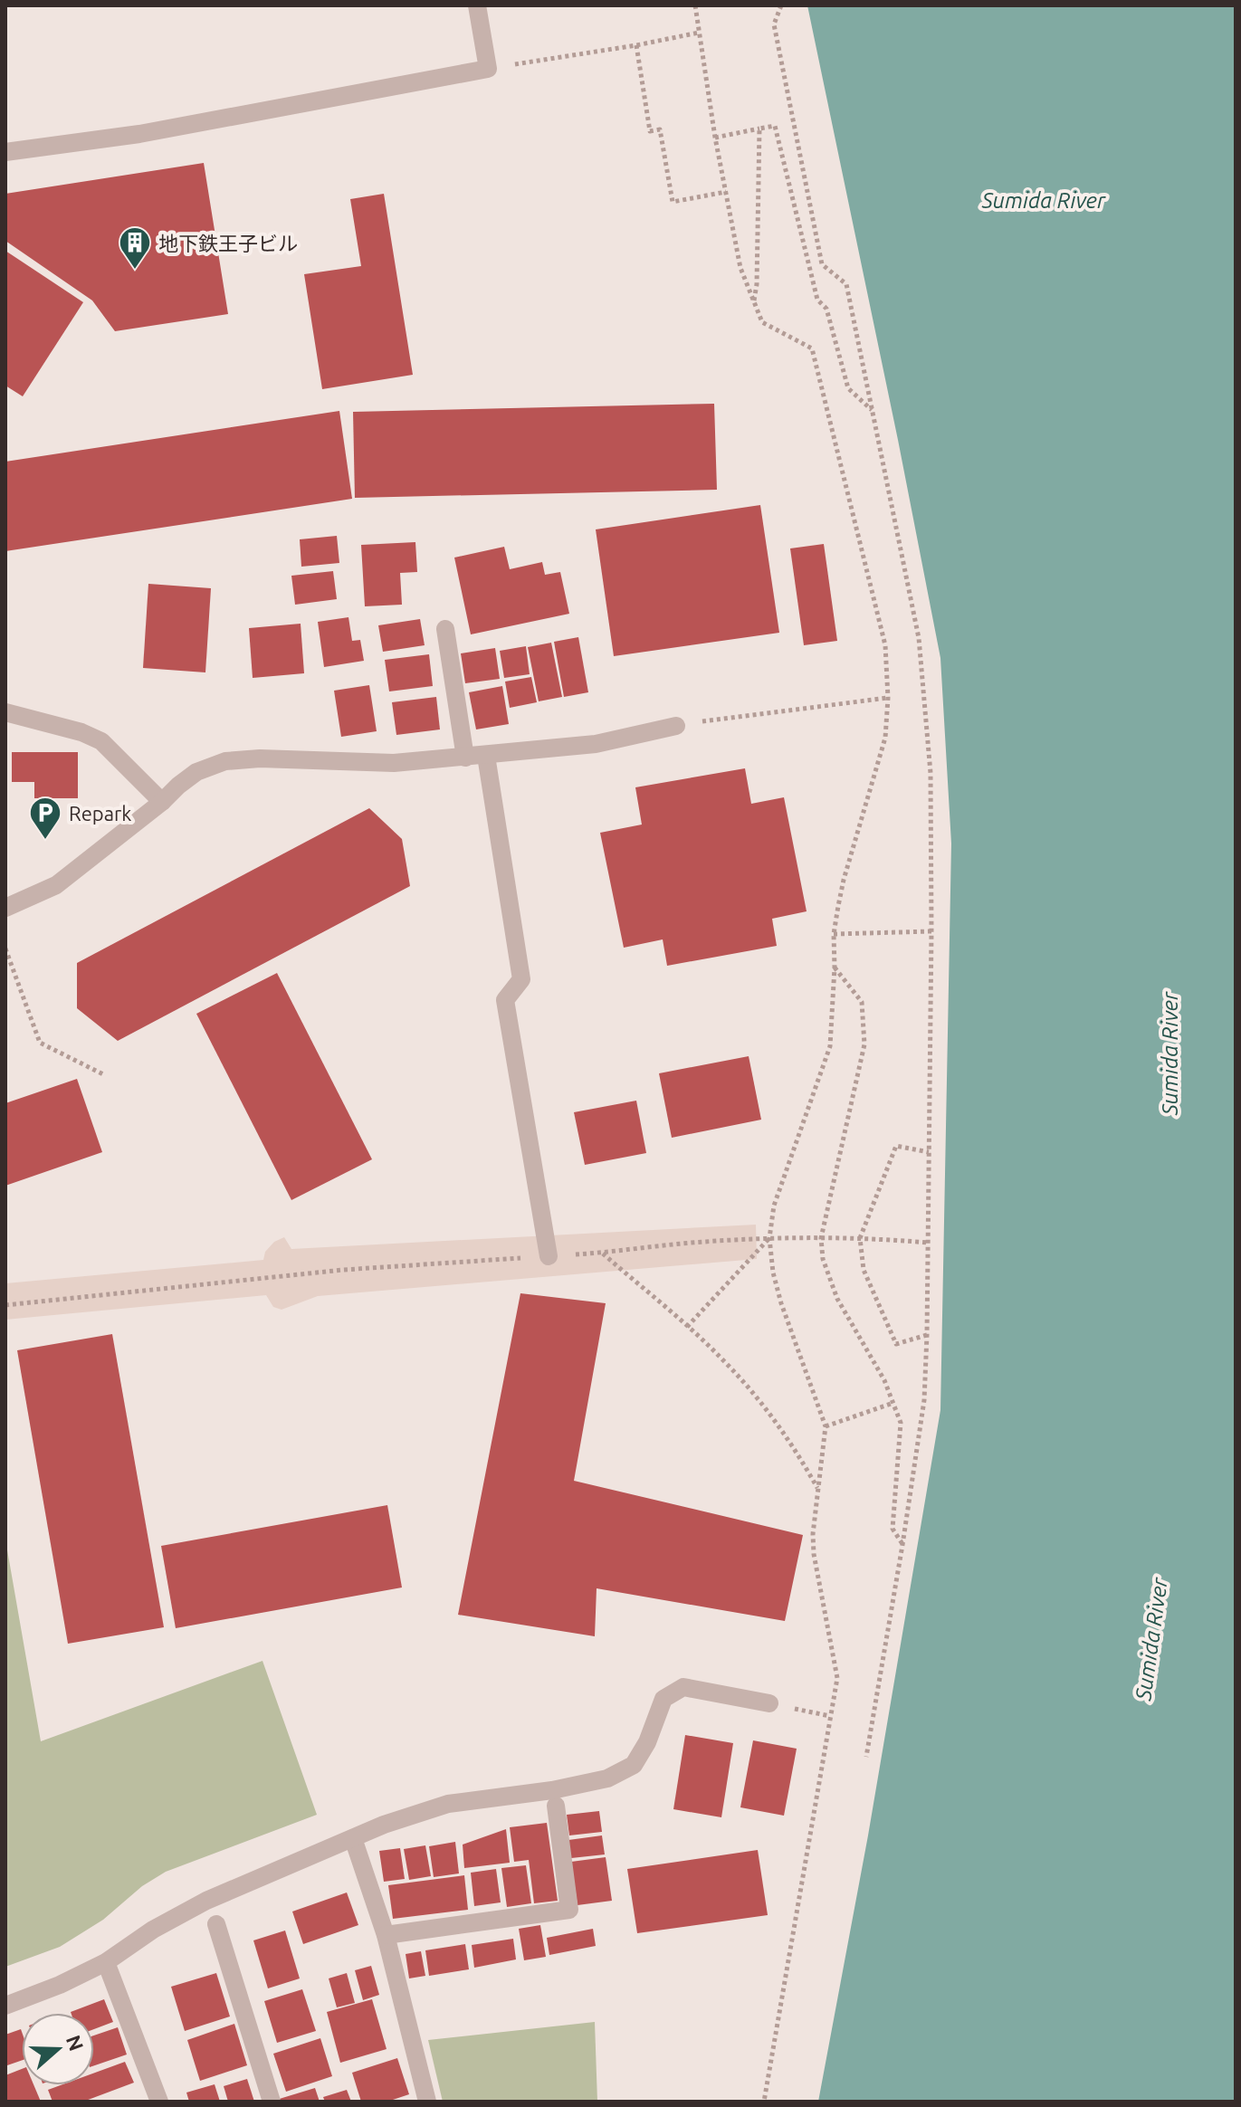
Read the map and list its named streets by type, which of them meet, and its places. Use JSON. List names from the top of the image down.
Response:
{
  "water": ["Sumida River"],
  "places": {
    "building": ["地下鉄王子ビル"],
    "parking": ["Repark"]
  },
  "north": "right"
}
